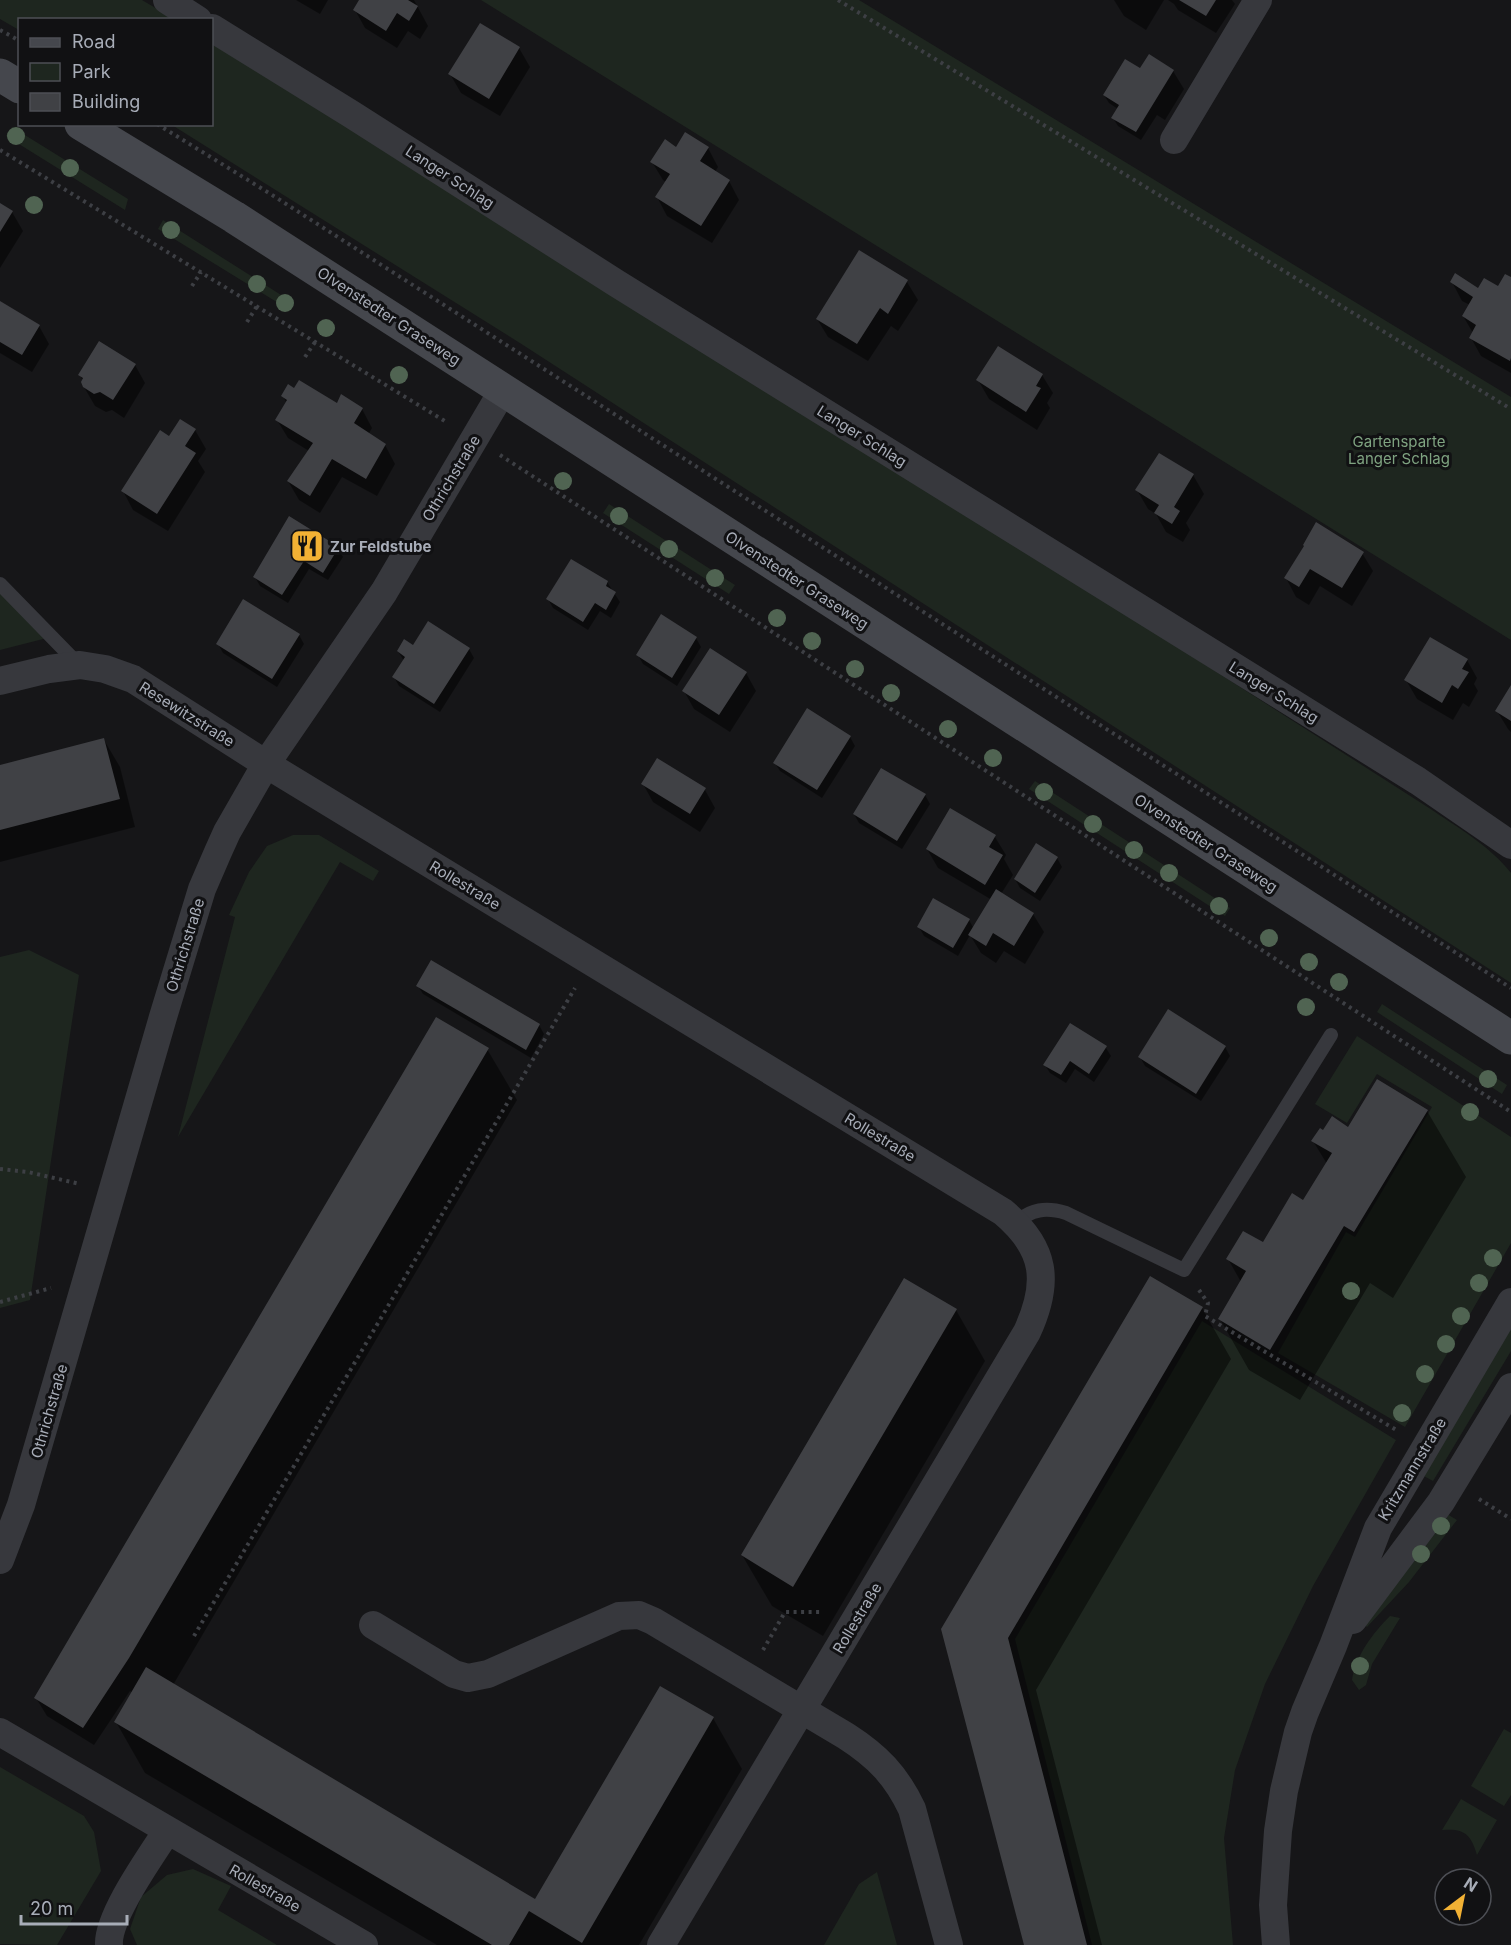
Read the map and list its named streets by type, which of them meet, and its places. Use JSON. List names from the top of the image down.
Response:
{
  "streets": {
    "main road": ["Olvenstedter Graseweg"],
    "street": [
      "Langer Schlag",
      "Othrichstraße",
      "Resewitzstraße",
      "Rollestraße",
      "Kritzmannstraße"
    ]
  },
  "crossings": [
    ["Olvenstedter Graseweg", "Othrichstraße"],
    ["Othrichstraße", "Resewitzstraße"],
    ["Othrichstraße", "Rollestraße"],
    ["Resewitzstraße", "Rollestraße"]
  ],
  "parks": ["Gartensparte Langer Schlag"],
  "places": {
    "restaurant": ["Zur Feldstube"]
  },
  "legend": ["Road", "Park", "Building"],
  "scale_bar": "20 m",
  "north": "top right"
}
